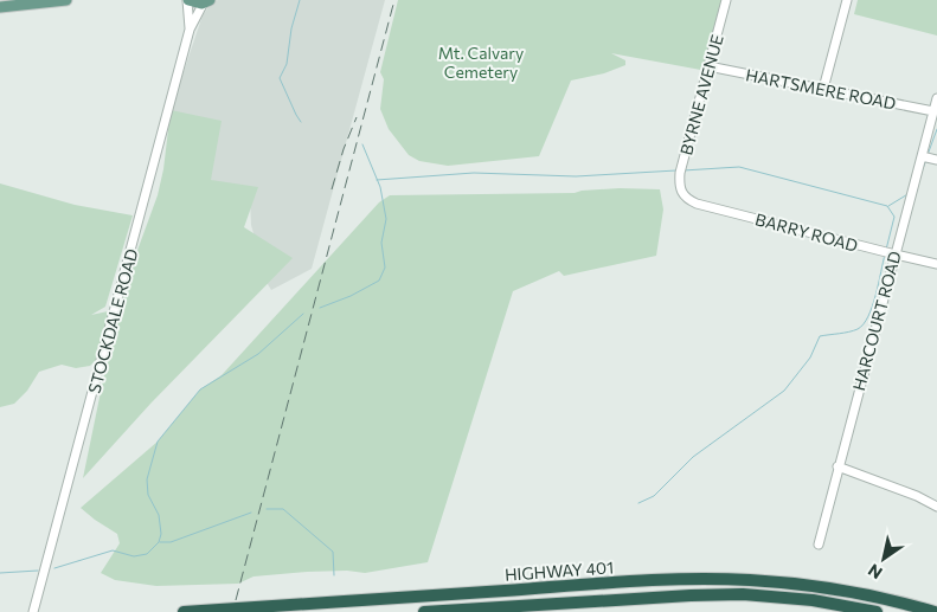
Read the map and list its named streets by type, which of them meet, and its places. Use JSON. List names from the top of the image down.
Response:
{
  "streets": {
    "highway": ["HIGHWAY 401"],
    "street": [
      "HARTSMERE ROAD",
      "BYRNE AVENUE",
      "BARRY ROAD",
      "STOCKDALE ROAD",
      "HARCOURT ROAD"
    ]
  },
  "crossings": [
    ["HARTSMERE ROAD", "BYRNE AVENUE"],
    ["HARTSMERE ROAD", "HARCOURT ROAD"],
    ["BYRNE AVENUE", "BARRY ROAD"],
    ["BARRY ROAD", "HARCOURT ROAD"]
  ],
  "parks": ["Mt. Calvary Cemetery"],
  "north": "bottom left"
}
